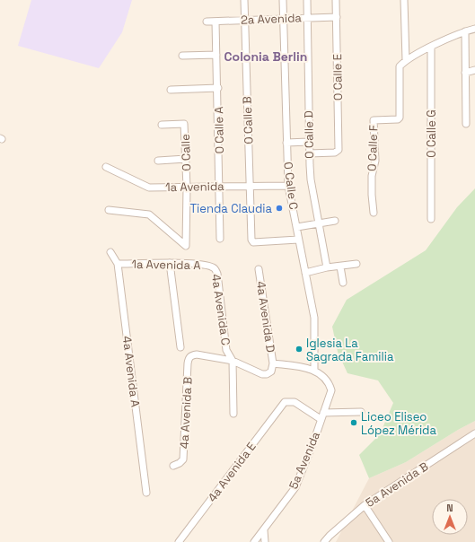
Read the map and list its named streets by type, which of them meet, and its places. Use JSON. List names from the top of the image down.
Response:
{
  "streets": {
    "street": [
      "2a Avenida",
      "0 Calle E",
      "0 Calle B",
      "0 Calle A",
      "0 Calle G",
      "0 Calle D",
      "0 Calle F",
      "0 Calle",
      "0 Calle C",
      "1a Avenida",
      "1a Avenida A",
      "4a Avenida C",
      "4a Avenida D",
      "4a Avenida A",
      "4a Avenida B",
      "5a Avenida",
      "4a Avenida E",
      "5a Avenida B"
    ]
  },
  "crossings": [
    ["2a Avenida", "0 Calle E"],
    ["2a Avenida", "0 Calle B"],
    ["2a Avenida", "0 Calle A"],
    ["2a Avenida", "0 Calle D"],
    ["2a Avenida", "0 Calle C"],
    ["0 Calle E", "0 Calle D"],
    ["0 Calle B", "0 Calle C"],
    ["0 Calle B", "1a Avenida"],
    ["0 Calle A", "1a Avenida"],
    ["0 Calle", "1a Avenida"],
    ["0 Calle C", "1a Avenida"],
    ["0 Calle C", "5a Avenida"],
    ["1a Avenida A", "4a Avenida C"],
    ["1a Avenida A", "4a Avenida A"],
    ["4a Avenida C", "4a Avenida B"],
    ["5a Avenida", "4a Avenida E"]
  ],
  "districts": ["Colonia Berlin"],
  "places": ["Tienda Claudia", "Iglesia La Sagrada Familia", "Liceo Eliseo López Mérida"],
  "north": "top"
}
